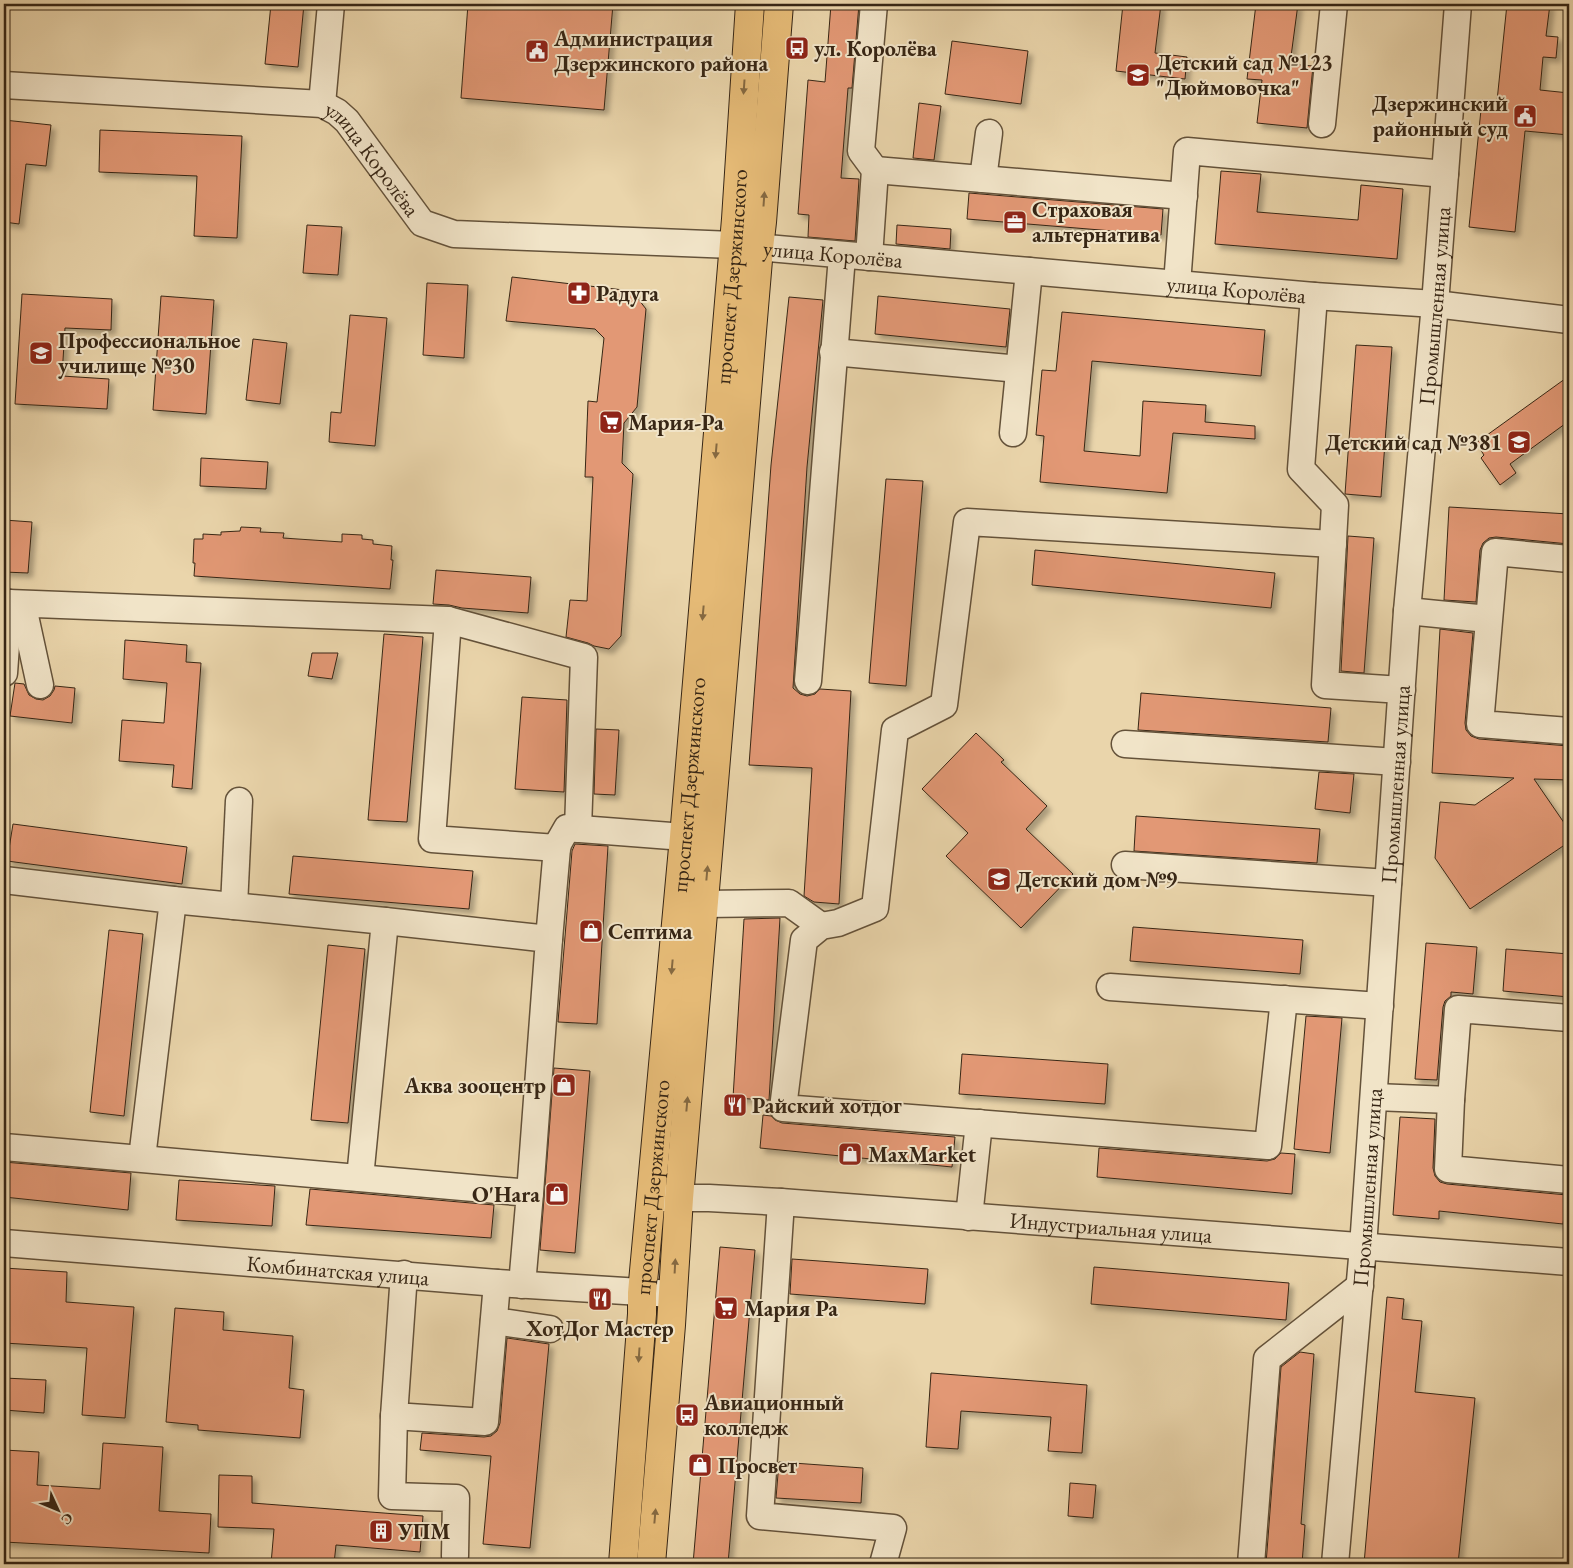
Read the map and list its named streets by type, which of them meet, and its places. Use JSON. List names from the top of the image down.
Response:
{
  "streets": {
    "main road": ["проспект Дзержинского"],
    "street": [
      "улица Королёва",
      "Промышленная улица",
      "Индустриальная улица",
      "Комбинатская улица"
    ]
  },
  "crossings": [
    ["улица Королёва", "проспект Дзержинского"],
    ["улица Королёва", "Промышленная улица"],
    ["проспект Дзержинского", "Индустриальная улица"],
    ["проспект Дзержинского", "Комбинатская улица"],
    ["Промышленная улица", "Индустриальная улица"]
  ],
  "places": {
    "bus stop": ["ул. Королёва", "Авиационный колледж"],
    "public building": ["Администрация Дзержинского района", "Дзержинский районный суд"],
    "school or university": [
      "Детский сад №123 \"Дюймовочка\"",
      "Профессиональное училище №30",
      "Детский сад №381",
      "Детский дом №9"
    ],
    "office": ["Страховая альтернатива"],
    "pharmacy": ["Радуга"],
    "supermarket": ["Мария-Ра", "Мария Ра"],
    "shop": [
      "Септима",
      "Аква зооцентр",
      "MaxMarket",
      "O'Hara",
      "Просвет"
    ],
    "restaurant": ["Райский хотдог", "ХотДог Мастер"],
    "building": ["УПМ"]
  },
  "north": "bottom right"
}
